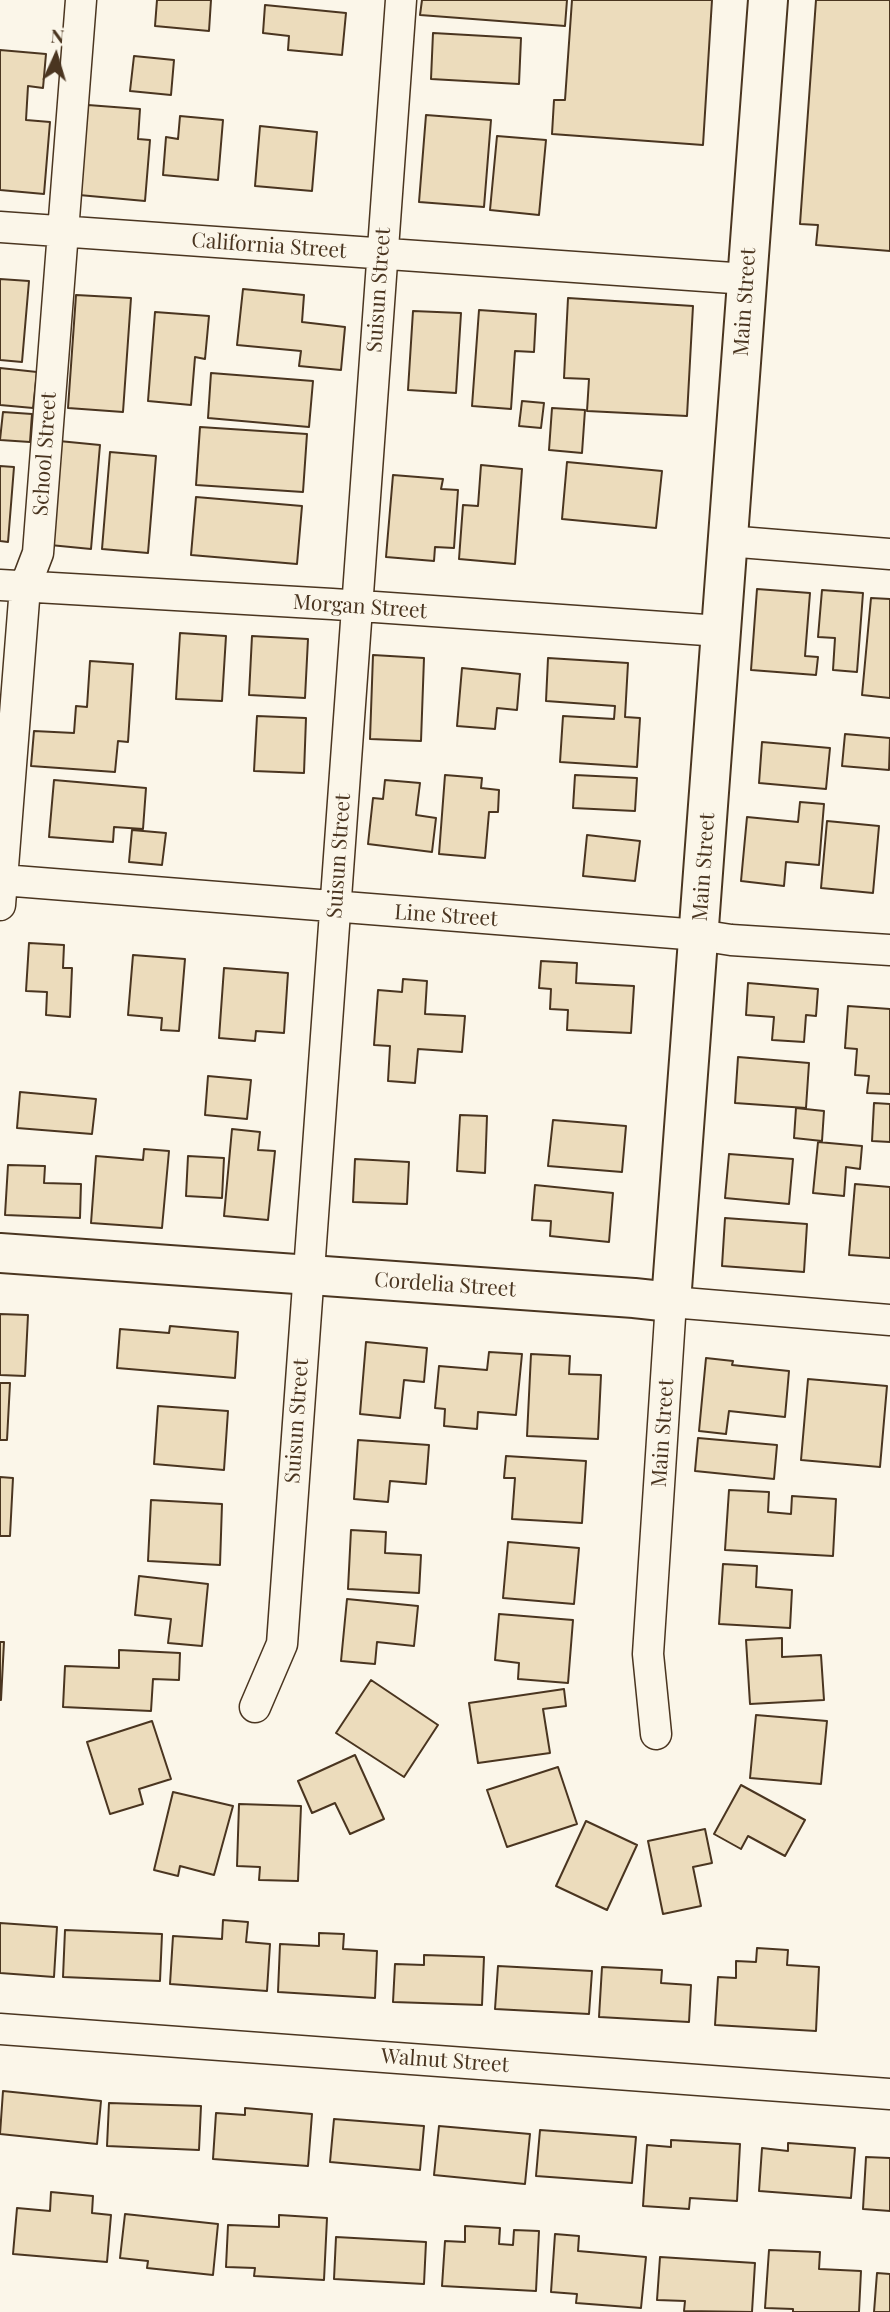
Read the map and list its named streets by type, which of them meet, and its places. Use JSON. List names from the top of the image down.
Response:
{
  "streets": {
    "main road": ["Main Street", "Cordelia Street"],
    "street": [
      "California Street",
      "Suisun Street",
      "School Street",
      "Morgan Street",
      "Line Street",
      "Walnut Street"
    ]
  },
  "crossings": [
    ["California Street", "Suisun Street"],
    ["California Street", "Main Street"],
    ["California Street", "School Street"],
    ["Suisun Street", "Morgan Street"],
    ["Suisun Street", "Line Street"],
    ["Suisun Street", "Cordelia Street"],
    ["Main Street", "Morgan Street"],
    ["Main Street", "Line Street"],
    ["Main Street", "Cordelia Street"],
    ["School Street", "Morgan Street"],
    ["School Street", "Line Street"]
  ],
  "north": "top"
}
